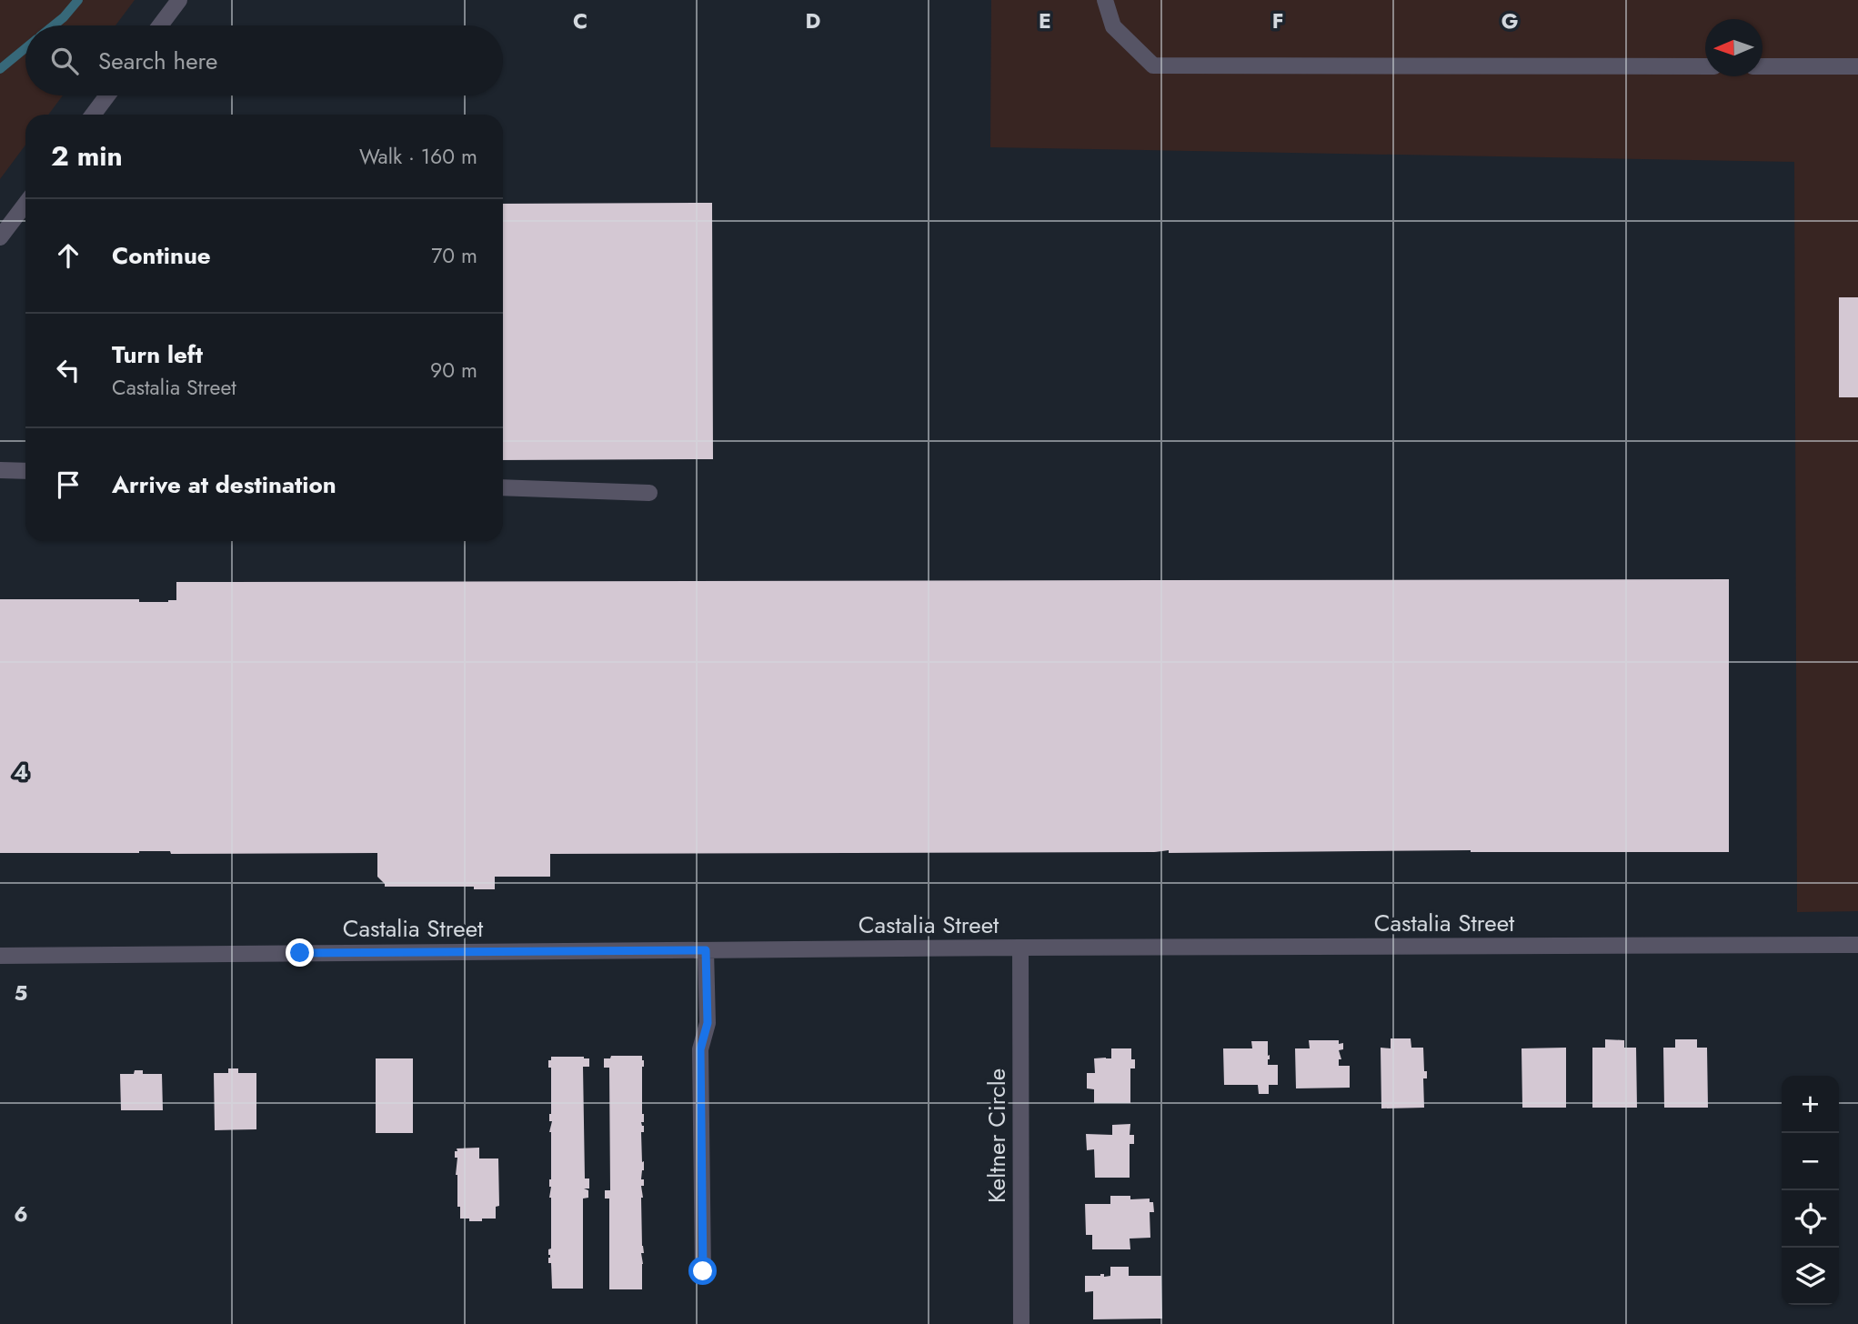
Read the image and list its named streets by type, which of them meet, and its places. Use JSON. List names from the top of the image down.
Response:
{
  "streets": {
    "street": ["Castalia Street", "Keltner Circle"]
  },
  "crossings": [
    ["Castalia Street", "Keltner Circle"]
  ],
  "north": "left",
  "page": {
    "search": "Search here",
    "heading": ["2 min", "Walk · 160 m"],
    "list": [
      ["Continue", "70 m"],
      ["Turn left", "Castalia Street", "90 m"],
      "Arrive at destination"
    ],
    "map_buttons": ["+", "−"]
  },
  "grid": {
    "columns": [
      "C",
      "D",
      "E",
      "F",
      "G"
    ],
    "rows": ["4", "5", "6"]
  }
}
